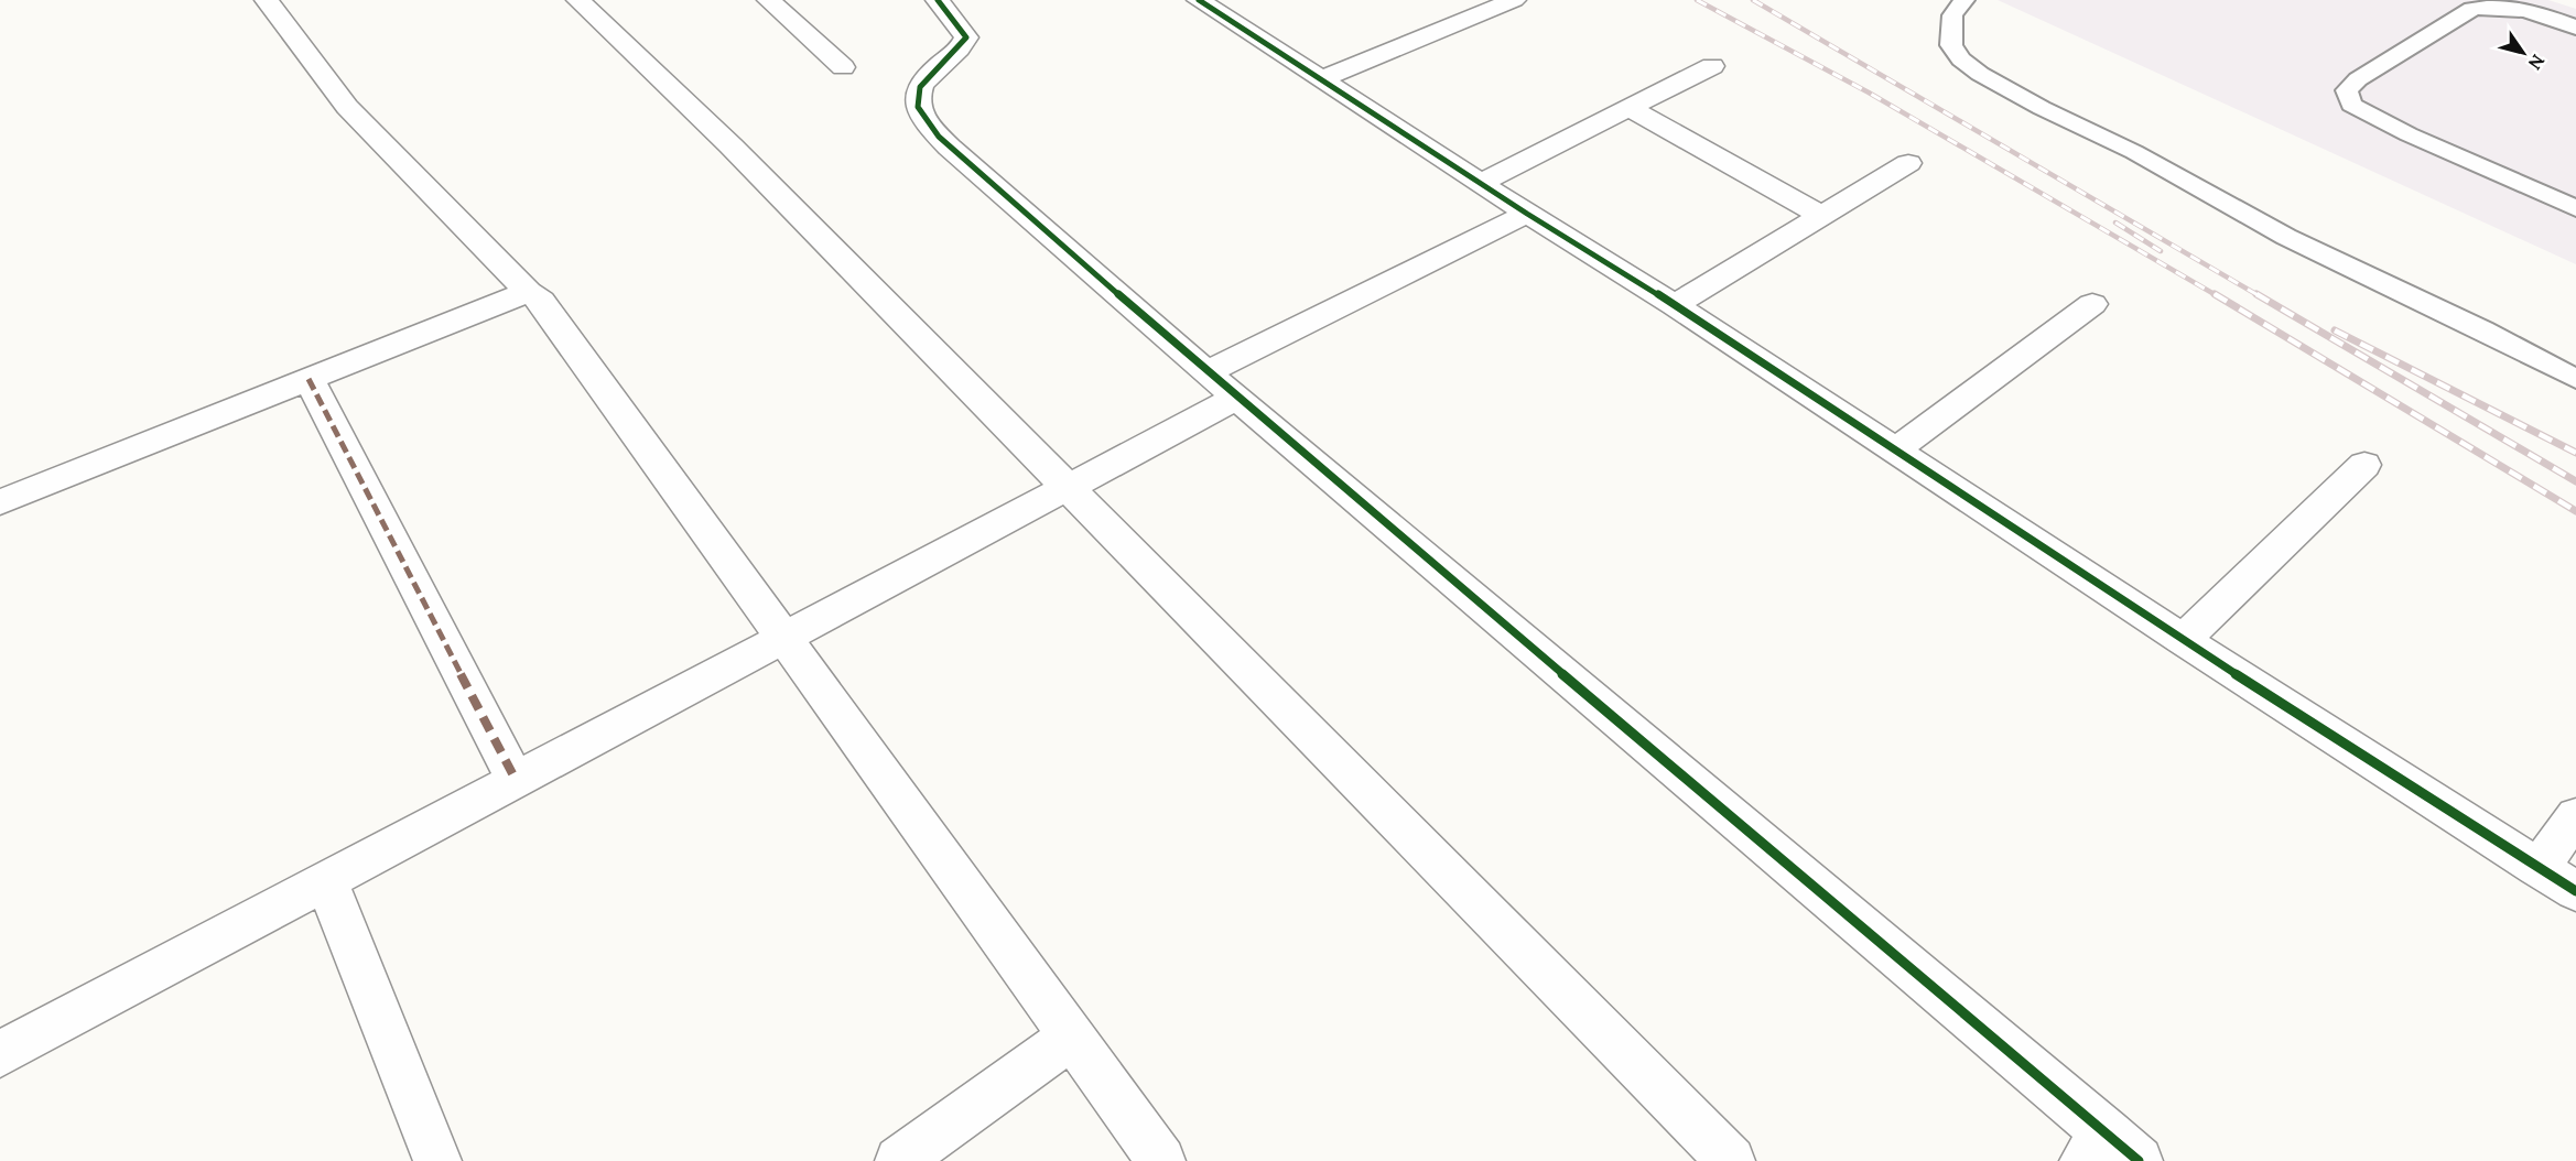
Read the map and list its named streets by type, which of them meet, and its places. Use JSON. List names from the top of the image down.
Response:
{
  "north": "bottom right"
}
